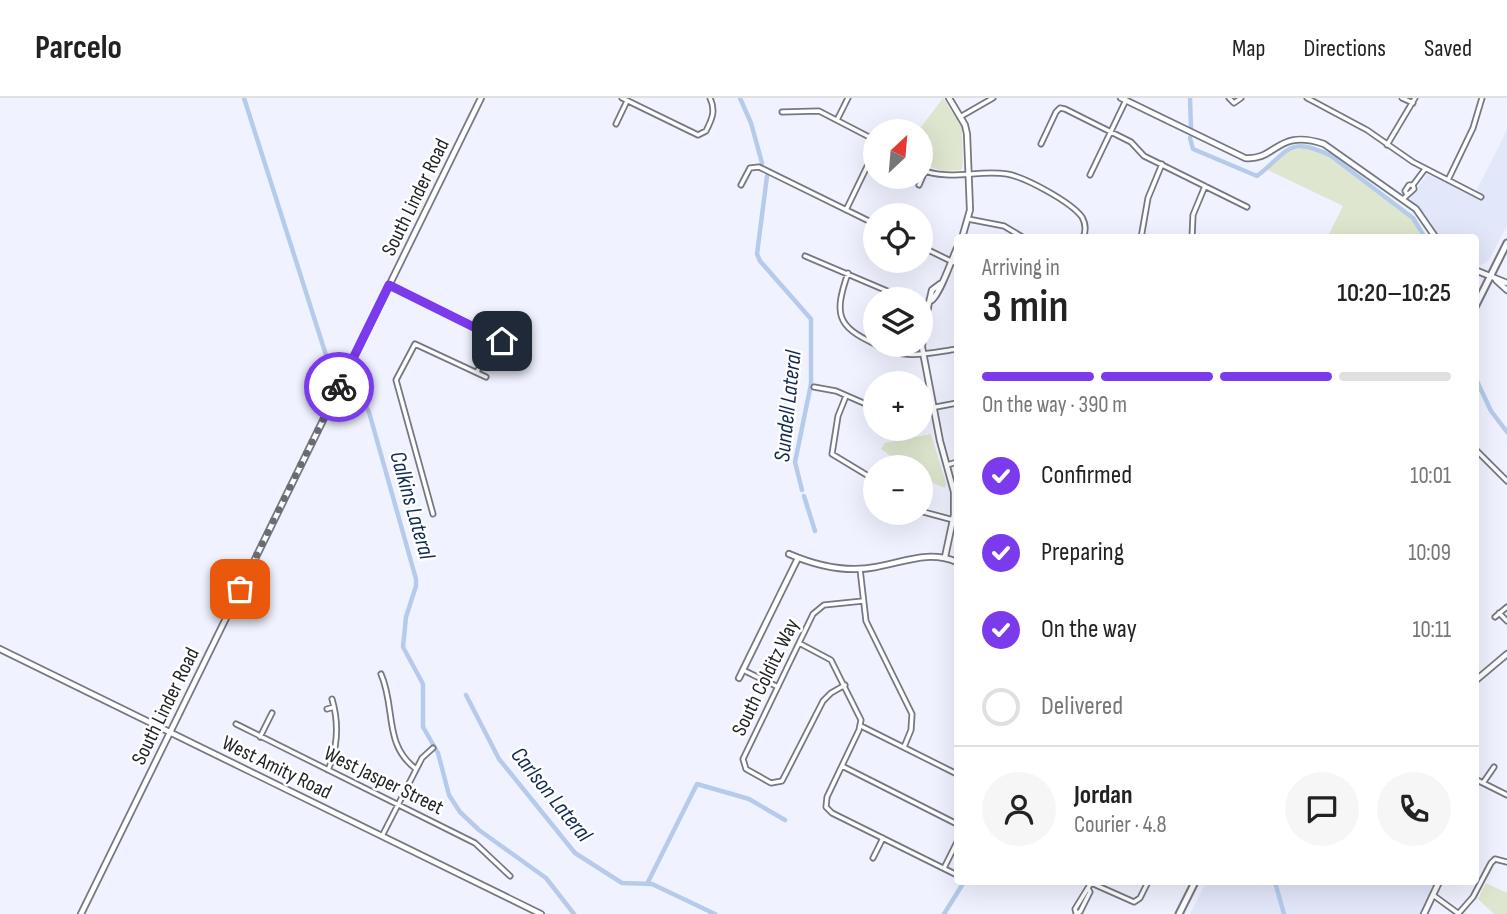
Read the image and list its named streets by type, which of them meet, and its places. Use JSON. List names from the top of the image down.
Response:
{
  "streets": {
    "street": [
      "South Linder Road",
      "South Colditz Way",
      "West Amity Road",
      "West Jasper Street"
    ]
  },
  "crossings": [
    ["South Linder Road", "West Amity Road"]
  ],
  "water": ["Sundell Lateral", "Calkins Lateral", "Carlson Lateral"],
  "north": "top right",
  "page": {
    "header": "Parcelo",
    "nav": ["Map", "Directions", "Saved"],
    "map_buttons": ["+", "−"],
    "heading": ["3 min", "Arriving in", "10:20–10:25"],
    "panel": ["Jordan", "Courier · 4.8"],
    "bar": "On the way · 390 m",
    "list": [
      ["Confirmed", "10:01"],
      ["Preparing", "10:09"],
      ["On the way", "10:11"],
      "Delivered"
    ]
  }
}
